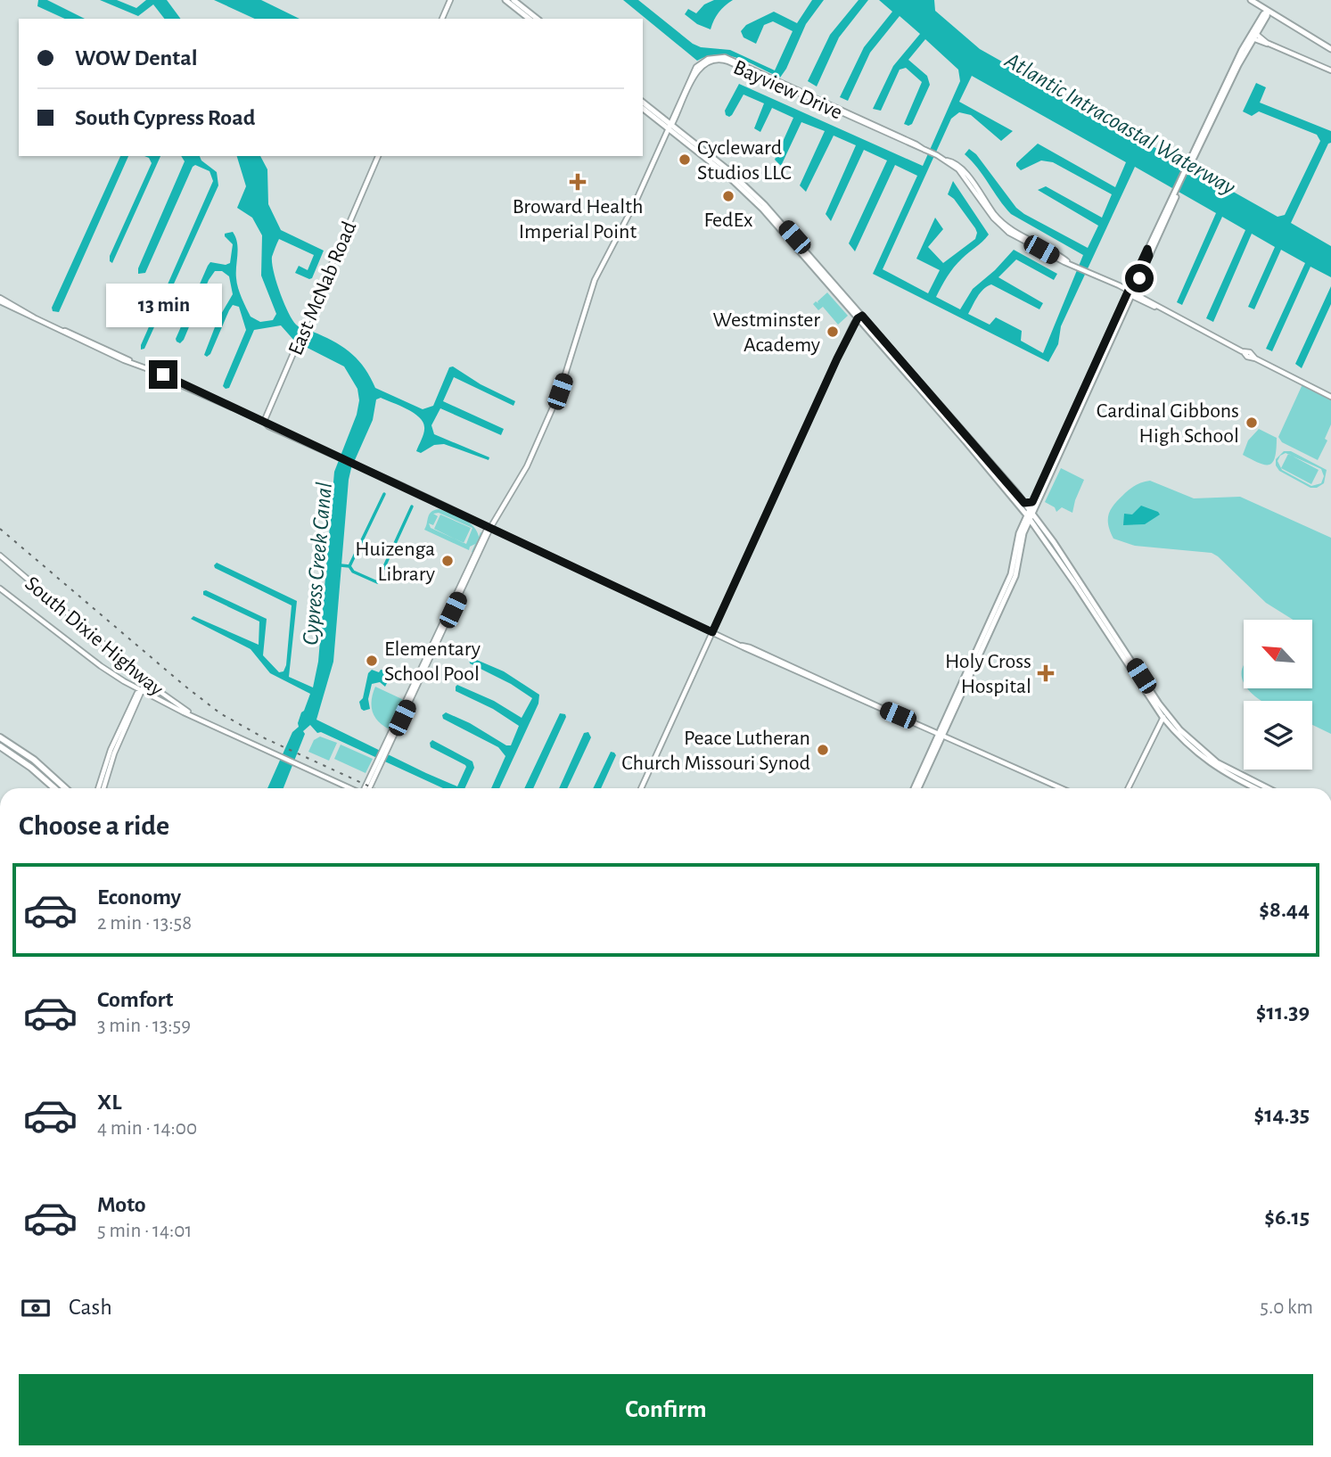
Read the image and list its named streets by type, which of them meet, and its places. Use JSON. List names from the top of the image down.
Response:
{
  "streets": {
    "street": ["Bayview Drive", "East McNab Road", "South Dixie Highway"]
  },
  "water": ["Atlantic Intracoastal Waterway", "Cypress Creek Canal"],
  "places": {
    "other": [
      "Cycleward Studios LLC",
      "FedEx",
      "Westminster Academy",
      "Cardinal Gibbons High School",
      "Huizenga Library",
      "Elementary School Pool",
      "Peace Lutheran Church Missouri Synod"
    ],
    "health": ["Broward Health Imperial Point", "Holy Cross Hospital"]
  },
  "north": "top left",
  "page": {
    "banner": ["WOW Dental", "South Cypress Road"],
    "bubble": "13 min",
    "heading": "Choose a ride",
    "list": [
      {
        "name": "Economy",
        "note": "2 min · 13:58",
        "value": "$8.44"
      },
      {
        "name": "Comfort",
        "note": "3 min · 13:59",
        "value": "$11.39"
      },
      {
        "name": "XL",
        "note": "4 min · 14:00",
        "value": "$14.35"
      },
      {
        "name": "Moto",
        "note": "5 min · 14:01",
        "value": "$6.15"
      }
    ],
    "pay": ["Cash", "5.0 km"],
    "buttons": "Confirm"
  }
}
